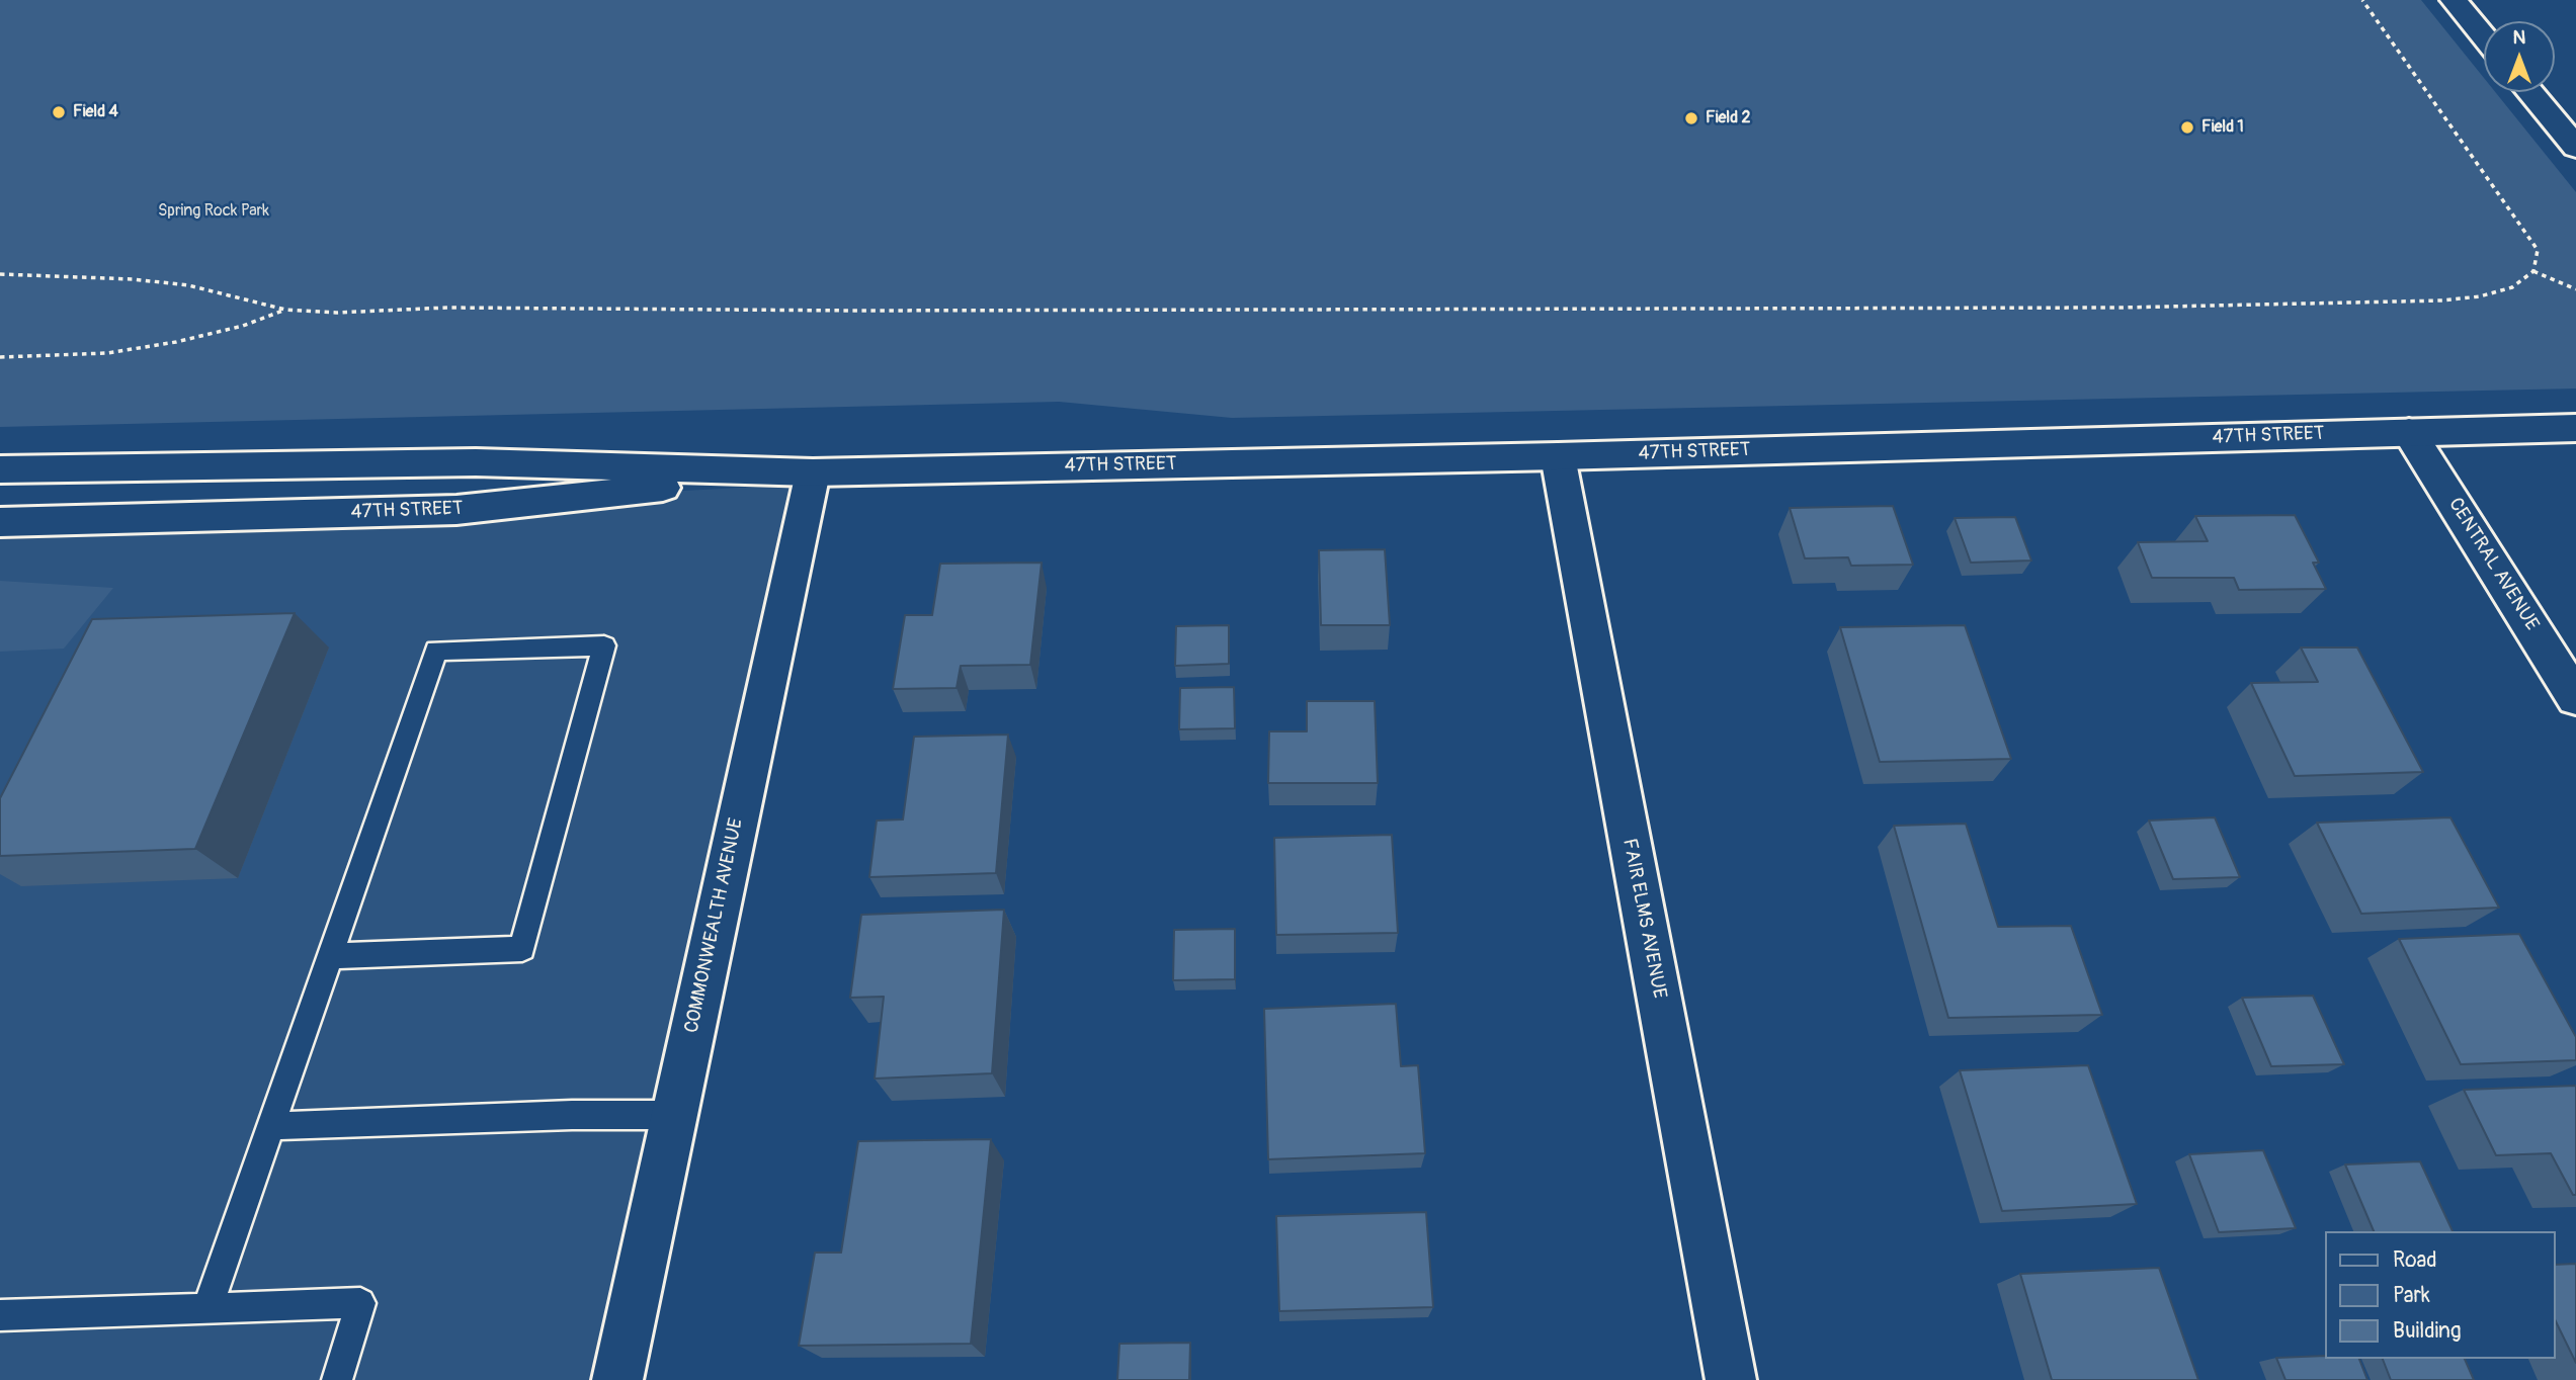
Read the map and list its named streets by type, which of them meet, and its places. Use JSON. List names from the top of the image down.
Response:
{
  "streets": {
    "main road": [
      "47TH STREET",
      "CENTRAL AVENUE",
      "FAIR ELMS AVENUE",
      "COMMONWEALTH AVENUE"
    ]
  },
  "crossings": [
    ["47TH STREET", "CENTRAL AVENUE"],
    ["47TH STREET", "FAIR ELMS AVENUE"],
    ["47TH STREET", "COMMONWEALTH AVENUE"]
  ],
  "parks": ["Spring Rock Park"],
  "places": ["Field 4", "Field 2", "Field 1"],
  "legend": ["Road", "Park", "Building"],
  "north": "top"
}
